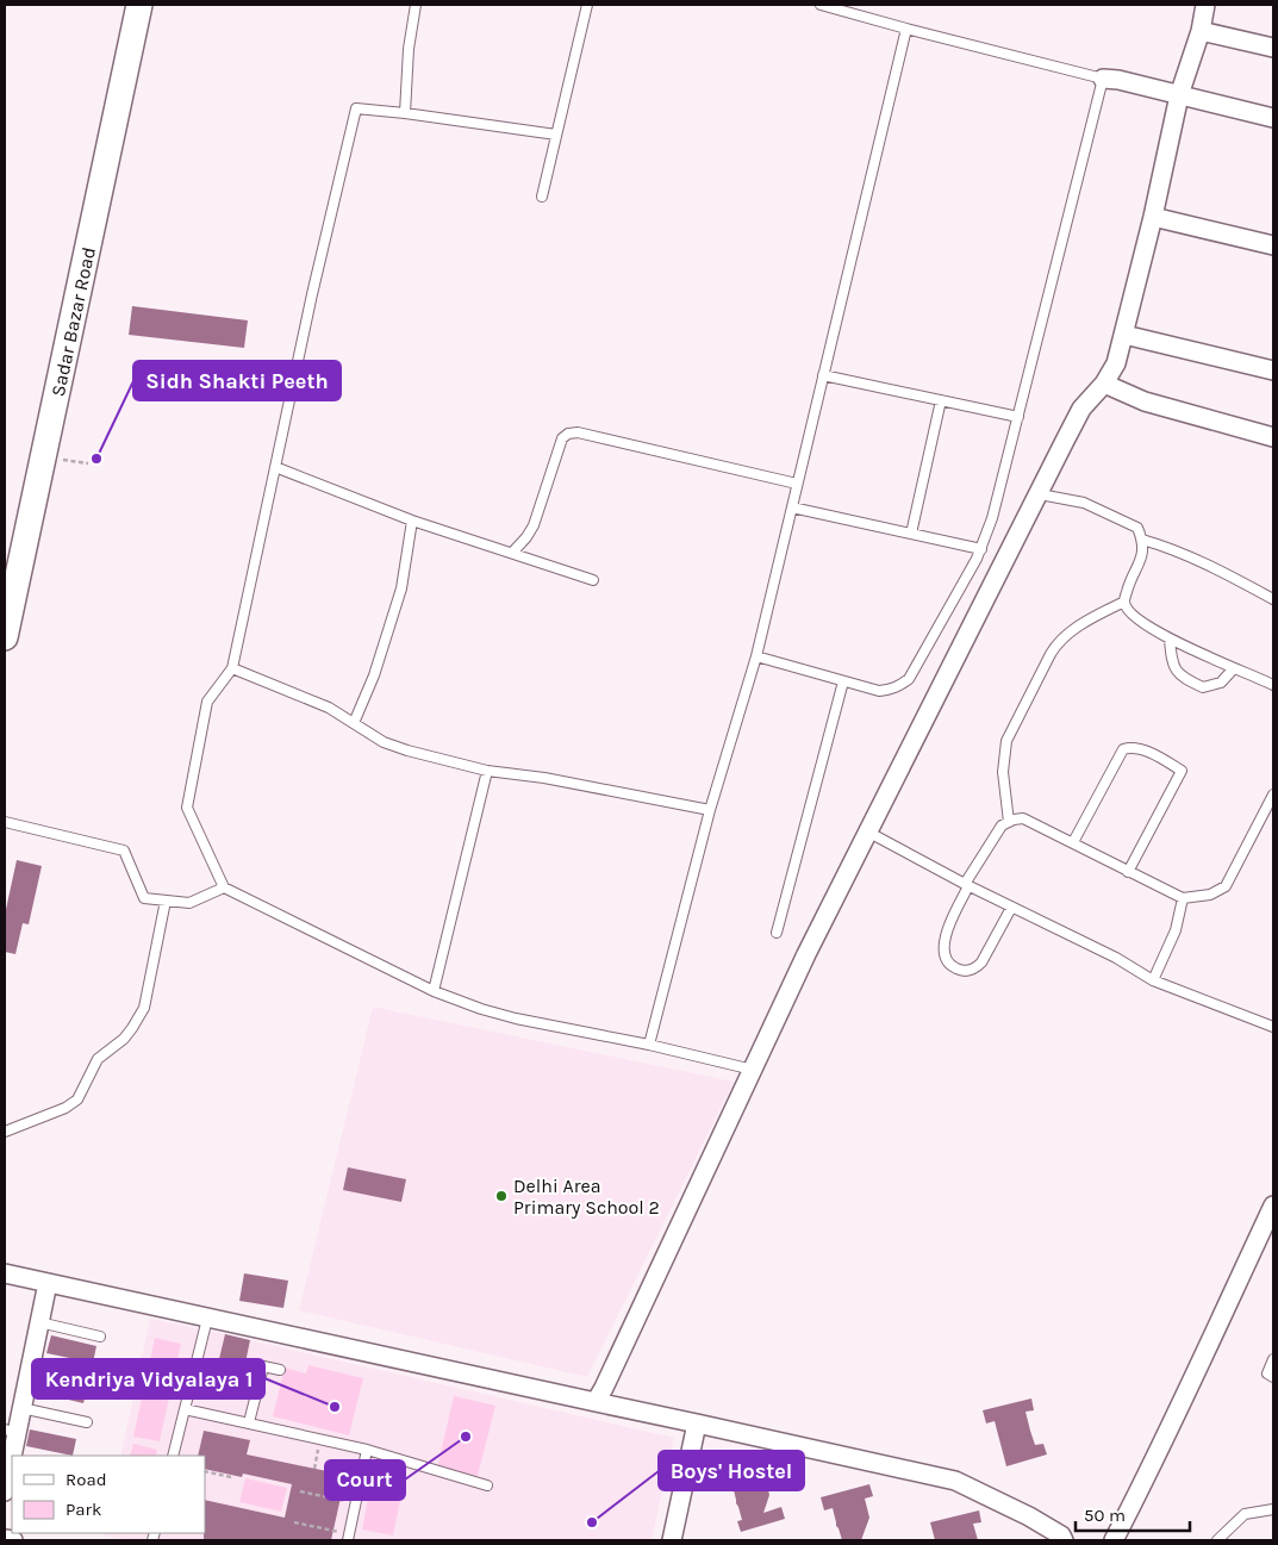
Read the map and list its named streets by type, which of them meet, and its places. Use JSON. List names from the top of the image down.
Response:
{
  "streets": {
    "street": ["Sadar Bazar Road"]
  },
  "places": [
    "Sidh Shakti Peeth",
    "Delhi Area Primary School 2",
    "Kendriya Vidyalaya 1",
    "Court",
    "Boys' Hostel"
  ],
  "legend": ["Road", "Park"],
  "scale_bar": "50 m"
}
